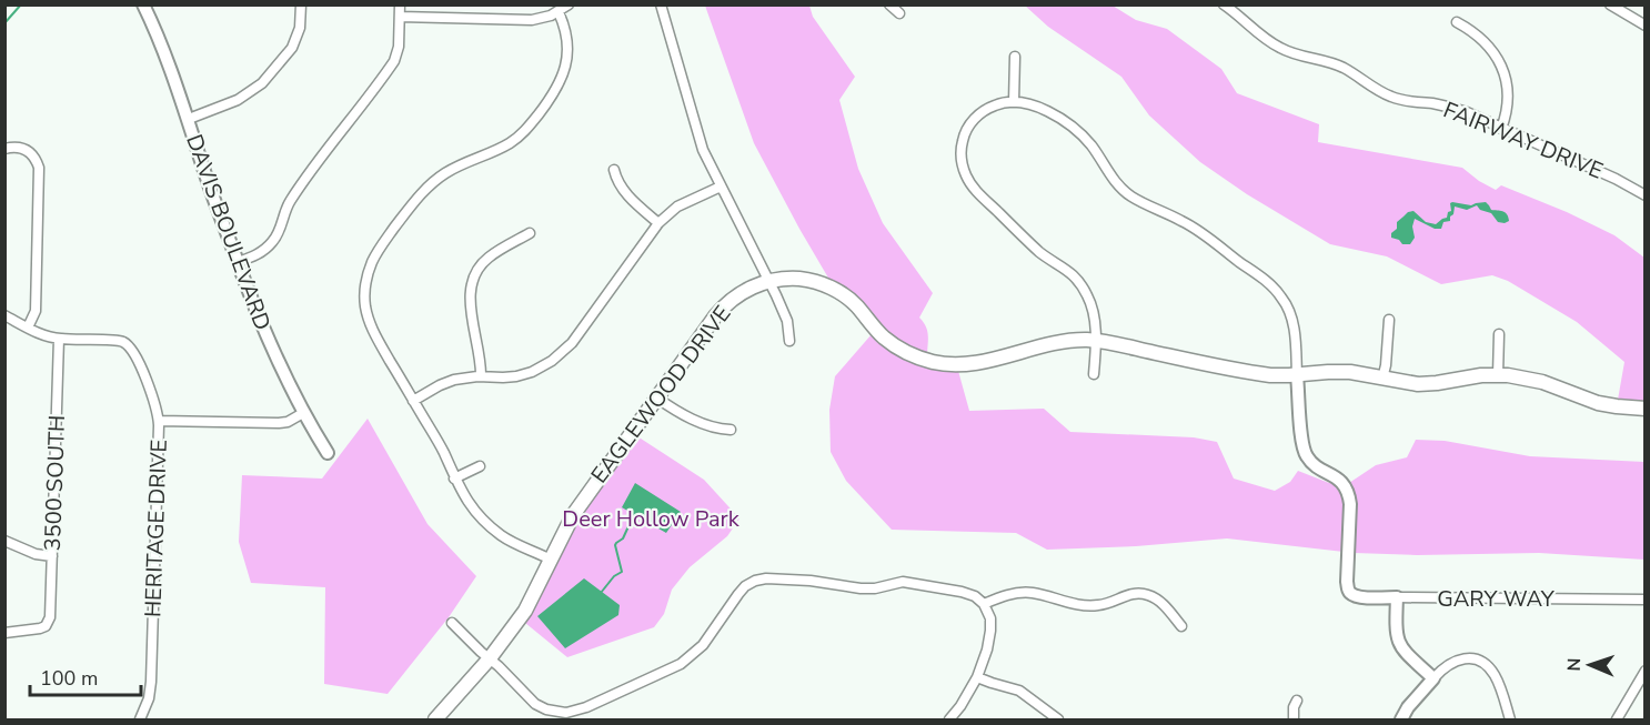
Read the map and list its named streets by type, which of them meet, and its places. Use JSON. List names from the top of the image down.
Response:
{
  "streets": {
    "main road": ["EAGLEWOOD DRIVE"],
    "street": [
      "FAIRWAY DRIVE",
      "DAVIS BOULEVARD",
      "3500 SOUTH",
      "HERITAGE DRIVE",
      "GARY WAY"
    ]
  },
  "crossings": [
    ["EAGLEWOOD DRIVE", "GARY WAY"],
    ["3500 SOUTH", "HERITAGE DRIVE"]
  ],
  "parks": ["Deer Hollow Park"],
  "scale_bar": "100 m",
  "north": "left"
}
